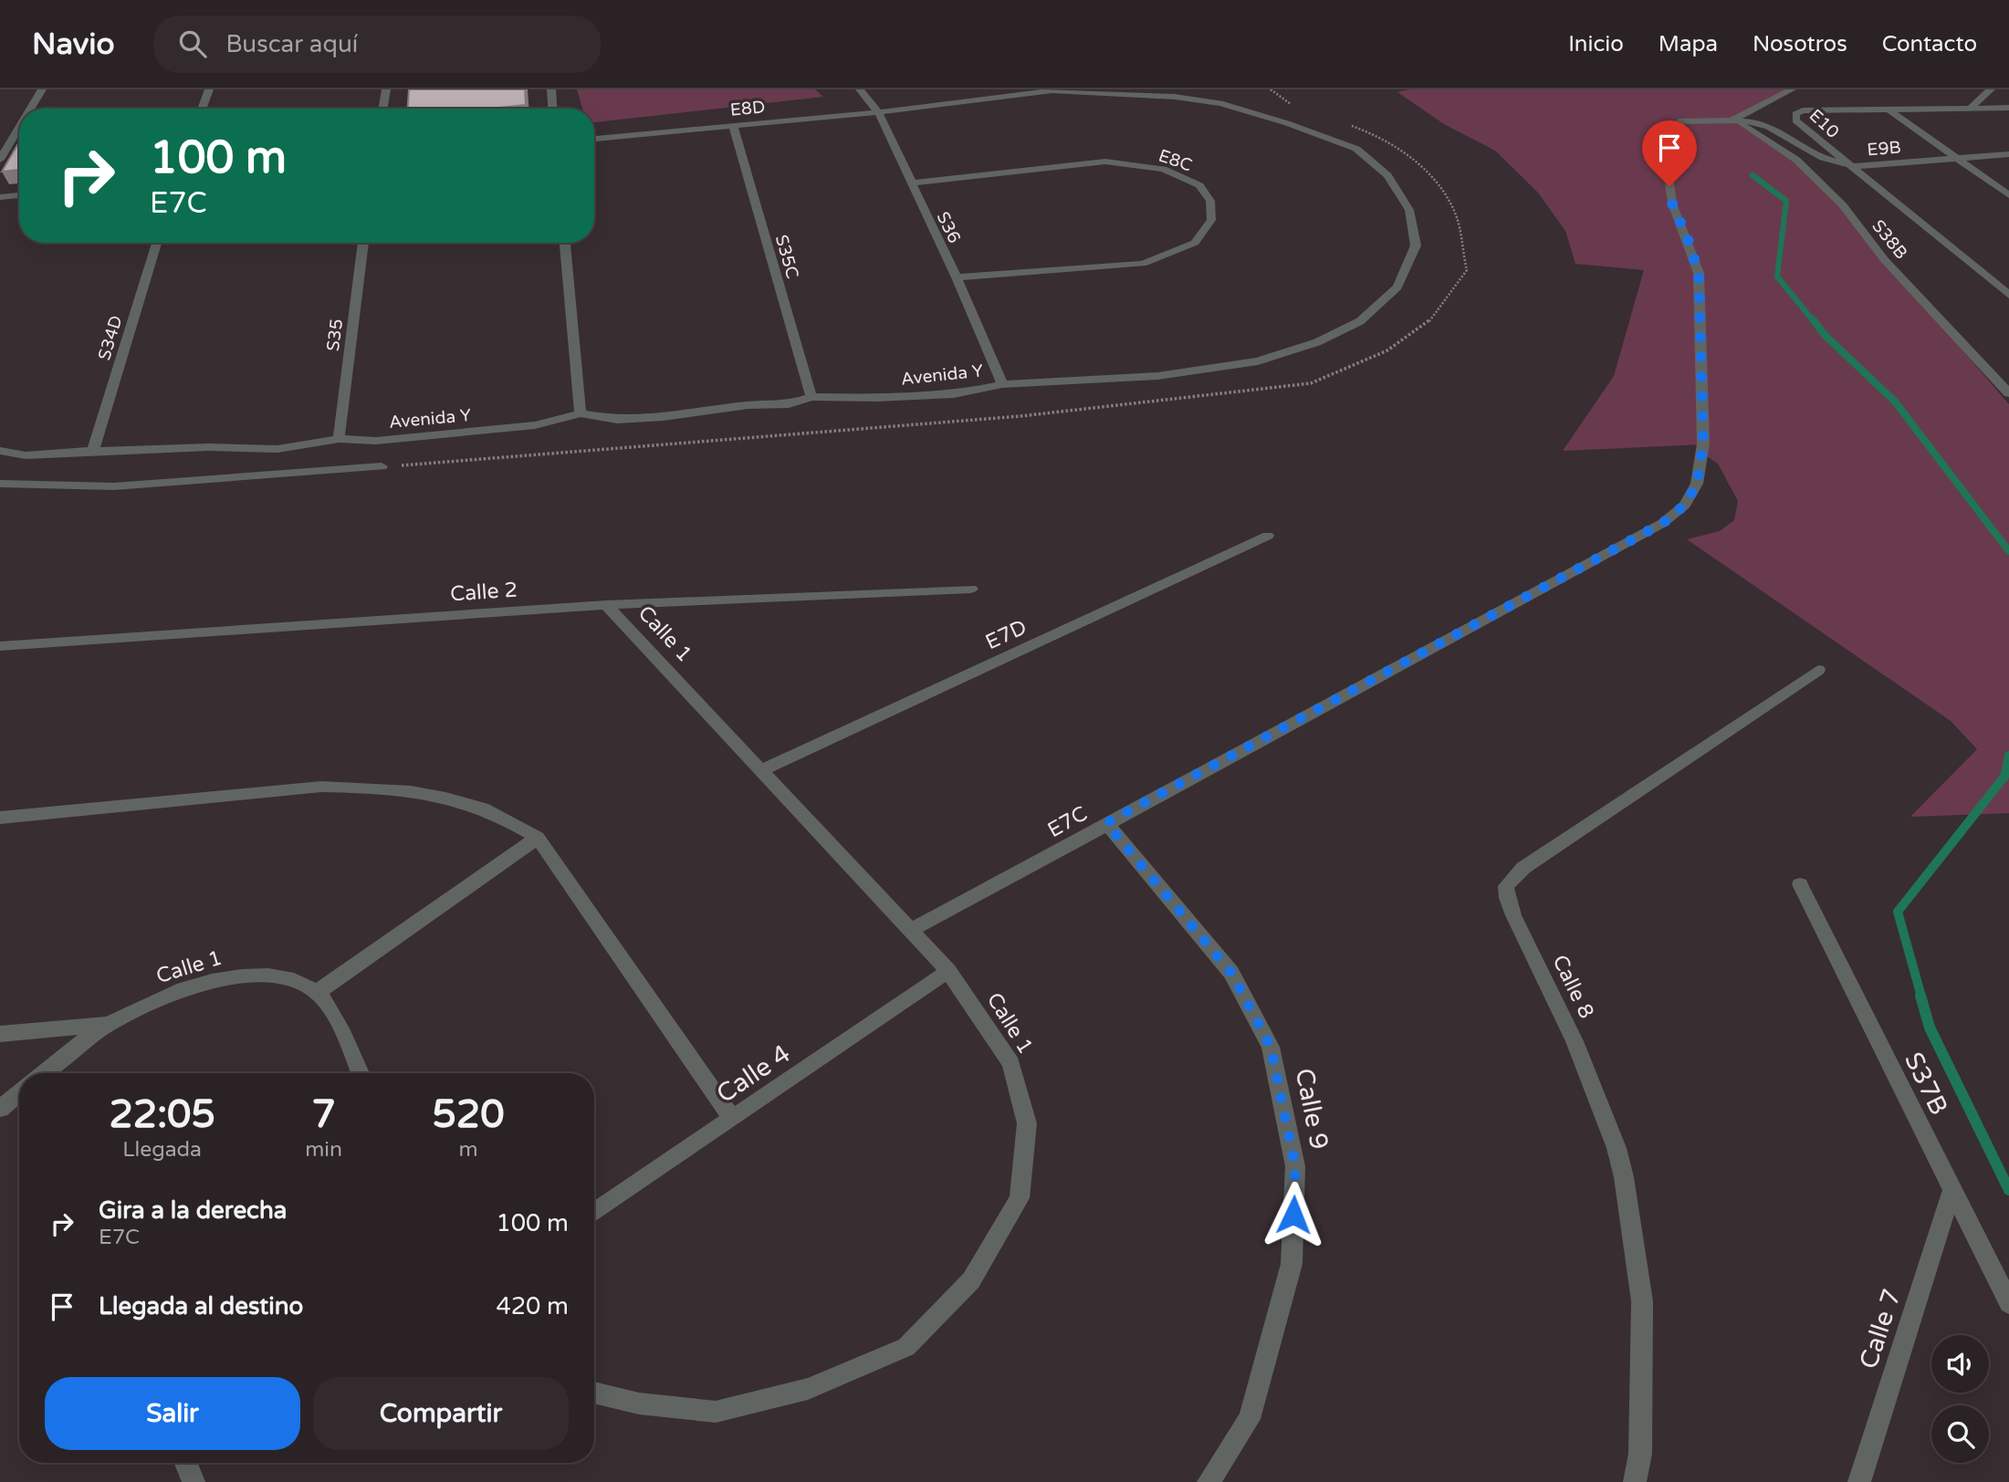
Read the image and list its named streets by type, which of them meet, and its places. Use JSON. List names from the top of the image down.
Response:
{
  "streets": {
    "street": [
      "E8D",
      "E10",
      "E9B",
      "E8C",
      "S36",
      "S38B",
      "S35C",
      "S35",
      "S34D",
      "Avenida Y",
      "Calle 2",
      "Calle 1",
      "E7D",
      "E7C",
      "Calle 8",
      "Calle 4",
      "S37B",
      "Calle 9",
      "Calle 7"
    ]
  },
  "crossings": [
    ["E8D", "S36"],
    ["E8D", "S35C"],
    ["E8D", "Avenida Y"],
    ["E10", "E9B"],
    ["E9B", "S38B"],
    ["E9B", "E7C"],
    ["E8C", "S36"],
    ["S36", "Avenida Y"],
    ["S38B", "E7C"],
    ["S35C", "Avenida Y"],
    ["S35", "Avenida Y"],
    ["S34D", "Avenida Y"],
    ["Calle 2", "Calle 1"],
    ["Calle 1", "E7D"],
    ["Calle 1", "E7C"],
    ["Calle 1", "Calle 4"],
    ["E7C", "Calle 9"],
    ["S37B", "Calle 7"]
  ],
  "page": {
    "header": "Navio",
    "search": "Buscar aquí",
    "nav": [
      "Inicio",
      "Mapa",
      "Nosotros",
      "Contacto"
    ],
    "turn": ["100 m", "E7C"],
    "eta": [
      "22:05",
      "Llegada",
      "7",
      "min",
      "520",
      "m"
    ],
    "list": [
      {
        "name": "Gira a la derecha",
        "note": "E7C",
        "value": "100 m"
      },
      {
        "name": "Llegada al destino",
        "value": "420 m"
      }
    ],
    "buttons": ["Salir", "Compartir"]
  }
}
